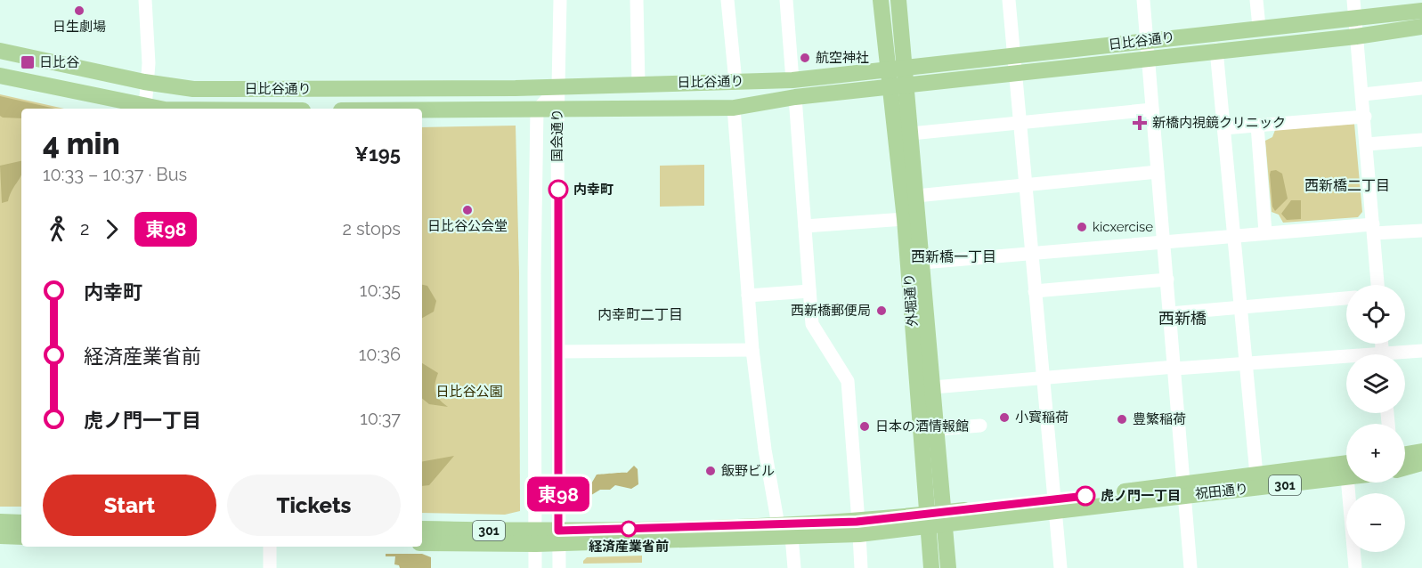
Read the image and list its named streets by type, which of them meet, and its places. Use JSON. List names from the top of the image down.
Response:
{
  "streets": {
    "main road": [
      "日比谷通り",
      "外堀通り",
      "301",
      "祝田通り"
    ],
    "street": ["国会通り"]
  },
  "crossings": [
    ["日比谷通り", "国会通り"],
    ["日比谷通り", "外堀通り"],
    ["国会通り", "祝田通り"],
    ["外堀通り", "祝田通り"]
  ],
  "districts": [
    "西新橋二丁目",
    "西新橋一丁目",
    "内幸町二丁目",
    "西新橋"
  ],
  "parks": ["日比谷公園"],
  "places": {
    "other": [
      "日生劇場",
      "航空神社",
      "内幸町",
      "日比谷公会堂",
      "kicxercise",
      "西新橋郵便局",
      "小寳稲荷",
      "豊繁稲荷",
      "日本の酒情報館",
      "飯野ビル",
      "虎ノ門一丁目",
      "経済産業省前"
    ],
    "transit": ["日比谷"],
    "health": ["新橋内視鏡クリニック"]
  },
  "lines": ["bus line 東98"],
  "page": {
    "on_map": "東98",
    "heading": ["4 min", "10:33 – 10:37 · Bus", "¥195"],
    "legs": ["2", "東98", "2 stops"],
    "list": [
      {
        "name": "内幸町",
        "value": "10:35"
      },
      {
        "name": "経済産業省前",
        "value": "10:36"
      },
      {
        "name": "虎ノ門一丁目",
        "value": "10:37"
      }
    ],
    "map_buttons": ["+", "−"],
    "buttons": ["Start", "Tickets"]
  }
}
